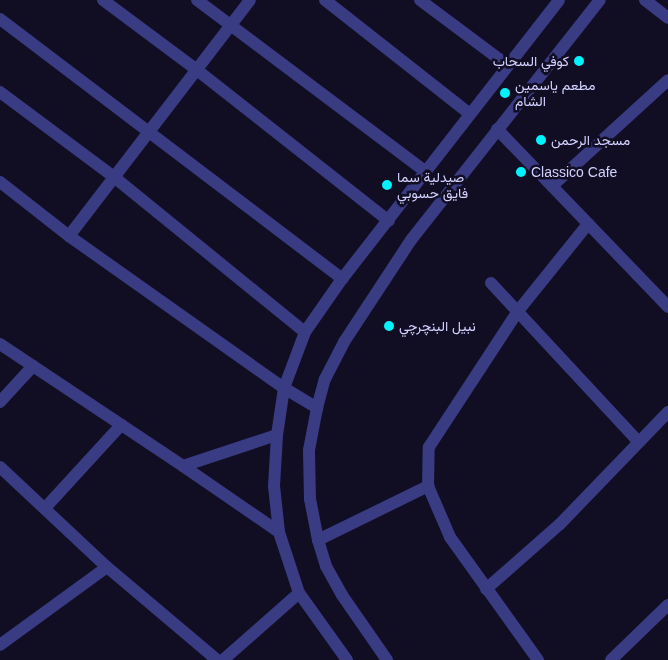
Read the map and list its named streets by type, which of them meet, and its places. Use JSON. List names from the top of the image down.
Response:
{
  "places": [
    "كوفي السحاب",
    "مطعم ياسمين الشام",
    "مسجد الرحمن",
    "Classico Cafe",
    "صيدلية سما فايق حسوبي",
    "نبيل البنچرچي"
  ]
}
